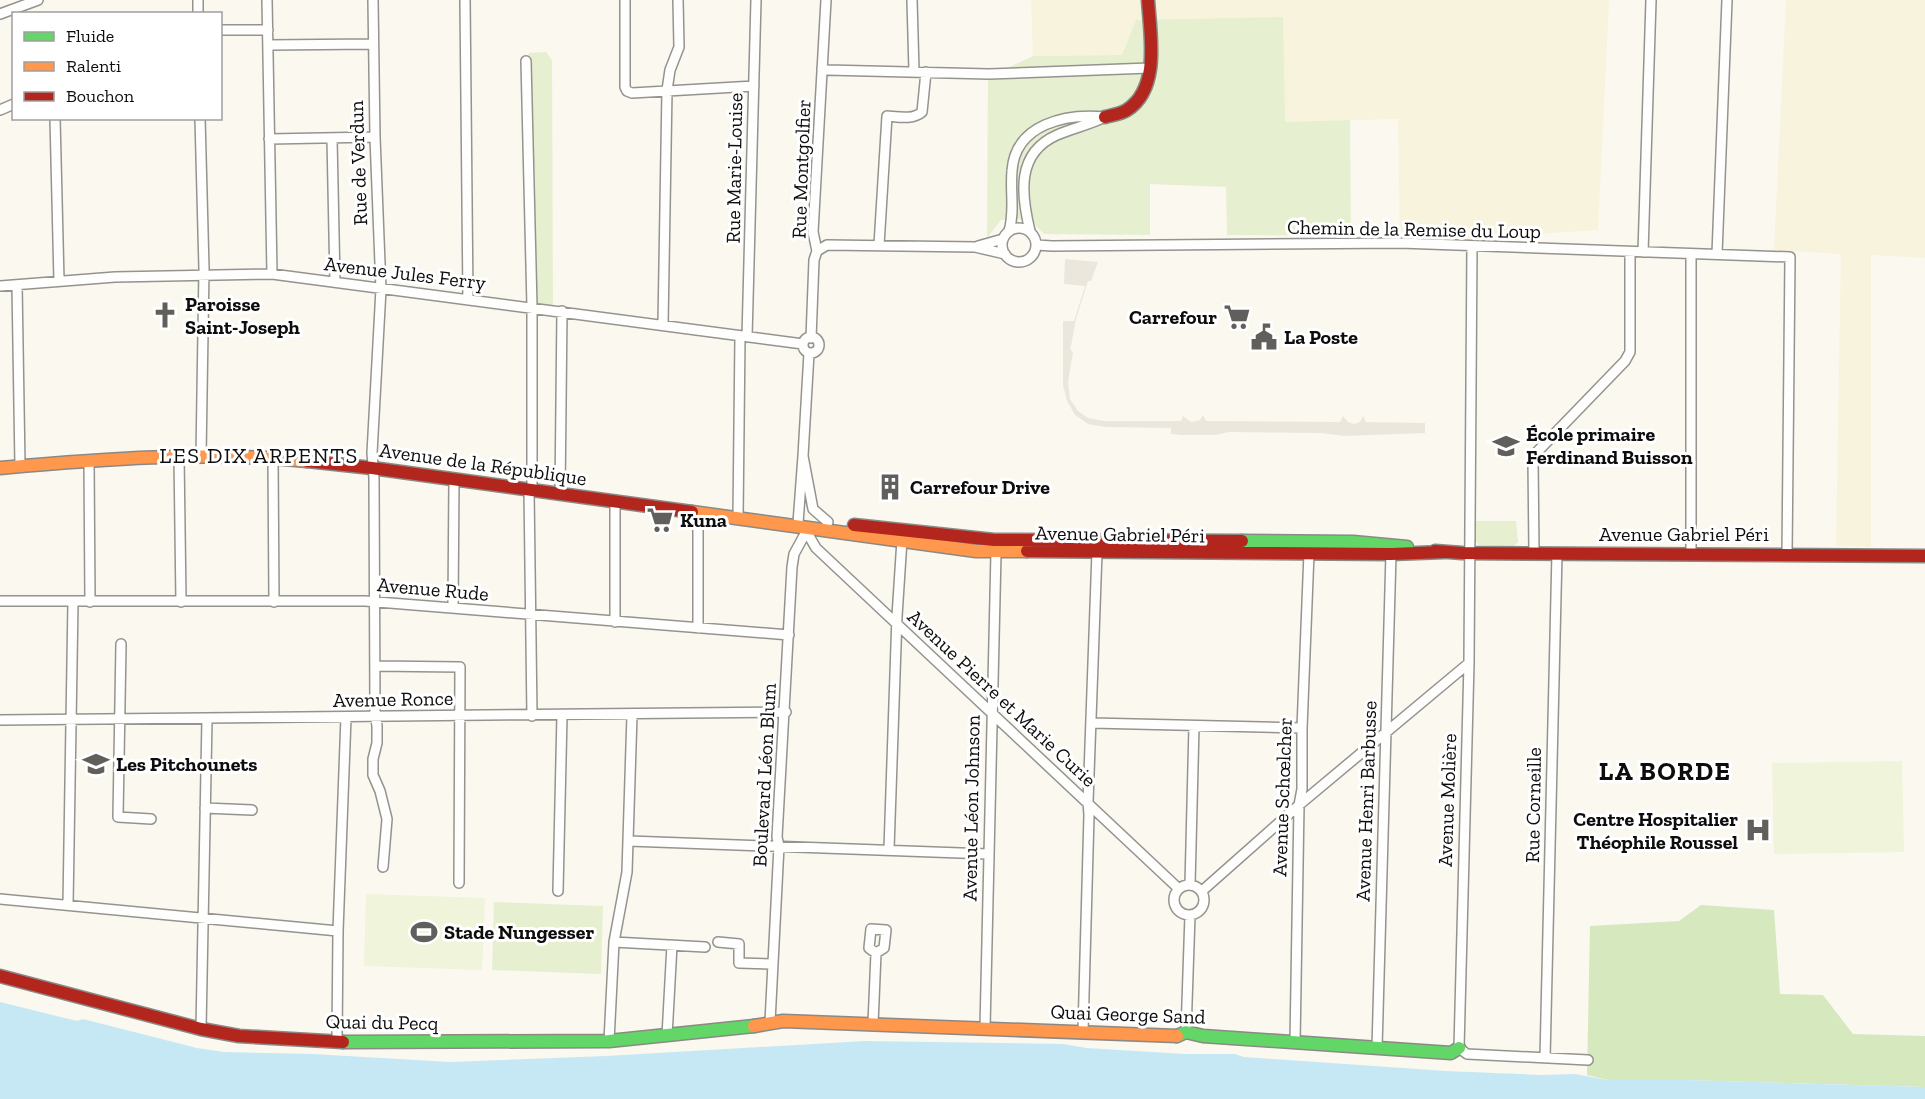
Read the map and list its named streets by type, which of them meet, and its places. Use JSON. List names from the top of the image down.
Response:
{
  "streets": {
    "main road": [
      "Avenue de la République",
      "Avenue Gabriel Péri",
      "Quai George Sand",
      "Quai du Pecq"
    ],
    "street": [
      "Rue de Verdun",
      "Rue Marie-Louise",
      "Rue Montgolfier",
      "Chemin de la Remise du Loup",
      "Avenue Jules Ferry",
      "Avenue Rude",
      "Avenue Pierre et Marie Curie",
      "Avenue Ronce",
      "Boulevard Léon Blum",
      "Avenue Schœlcher",
      "Avenue Molière",
      "Avenue Henri Barbusse",
      "Rue Corneille",
      "Avenue Léon Johnson"
    ]
  },
  "crossings": [
    ["Rue de Verdun", "Avenue Jules Ferry"],
    ["Rue de Verdun", "Avenue de la République"],
    ["Rue de Verdun", "Avenue Rude"],
    ["Rue de Verdun", "Avenue Ronce"],
    ["Rue Marie-Louise", "Avenue Jules Ferry"],
    ["Rue Marie-Louise", "Avenue de la République"],
    ["Rue Montgolfier", "Avenue Jules Ferry"],
    ["Rue Montgolfier", "Avenue de la République"],
    ["Rue Montgolfier", "Avenue Gabriel Péri"],
    ["Rue Montgolfier", "Avenue Pierre et Marie Curie"],
    ["Rue Montgolfier", "Boulevard Léon Blum"],
    ["Chemin de la Remise du Loup", "Avenue Gabriel Péri"],
    ["Chemin de la Remise du Loup", "Avenue Molière"],
    ["Avenue de la République", "Avenue Gabriel Péri"],
    ["Avenue de la République", "Avenue Pierre et Marie Curie"],
    ["Avenue de la République", "Boulevard Léon Blum"],
    ["Avenue Gabriel Péri", "Avenue Pierre et Marie Curie"],
    ["Avenue Gabriel Péri", "Boulevard Léon Blum"],
    ["Avenue Gabriel Péri", "Avenue Schœlcher"],
    ["Avenue Gabriel Péri", "Avenue Molière"],
    ["Avenue Gabriel Péri", "Avenue Henri Barbusse"],
    ["Avenue Gabriel Péri", "Rue Corneille"],
    ["Avenue Gabriel Péri", "Avenue Léon Johnson"],
    ["Avenue Rude", "Boulevard Léon Blum"],
    ["Avenue Pierre et Marie Curie", "Boulevard Léon Blum"],
    ["Avenue Pierre et Marie Curie", "Avenue Léon Johnson"],
    ["Avenue Ronce", "Boulevard Léon Blum"],
    ["Boulevard Léon Blum", "Quai George Sand"],
    ["Boulevard Léon Blum", "Quai du Pecq"],
    ["Avenue Schœlcher", "Quai George Sand"],
    ["Avenue Molière", "Quai George Sand"],
    ["Avenue Henri Barbusse", "Quai George Sand"],
    ["Rue Corneille", "Quai George Sand"],
    ["Avenue Léon Johnson", "Quai George Sand"],
    ["Quai George Sand", "Quai du Pecq"]
  ],
  "districts": ["LES DIX ARPENTS", "LA BORDE"],
  "places": {
    "church": ["Paroisse Saint-Joseph"],
    "supermarket": ["Carrefour", "Kuna"],
    "public building": ["La Poste"],
    "school or university": ["École primaire Ferdinand Buisson", "Les Pitchounets"],
    "building": ["Carrefour Drive"],
    "hospital": ["Centre Hospitalier Théophile Roussel"],
    "sports": ["Stade Nungesser"]
  },
  "legend": ["Fluide", "Ralenti", "Bouchon"]
}
